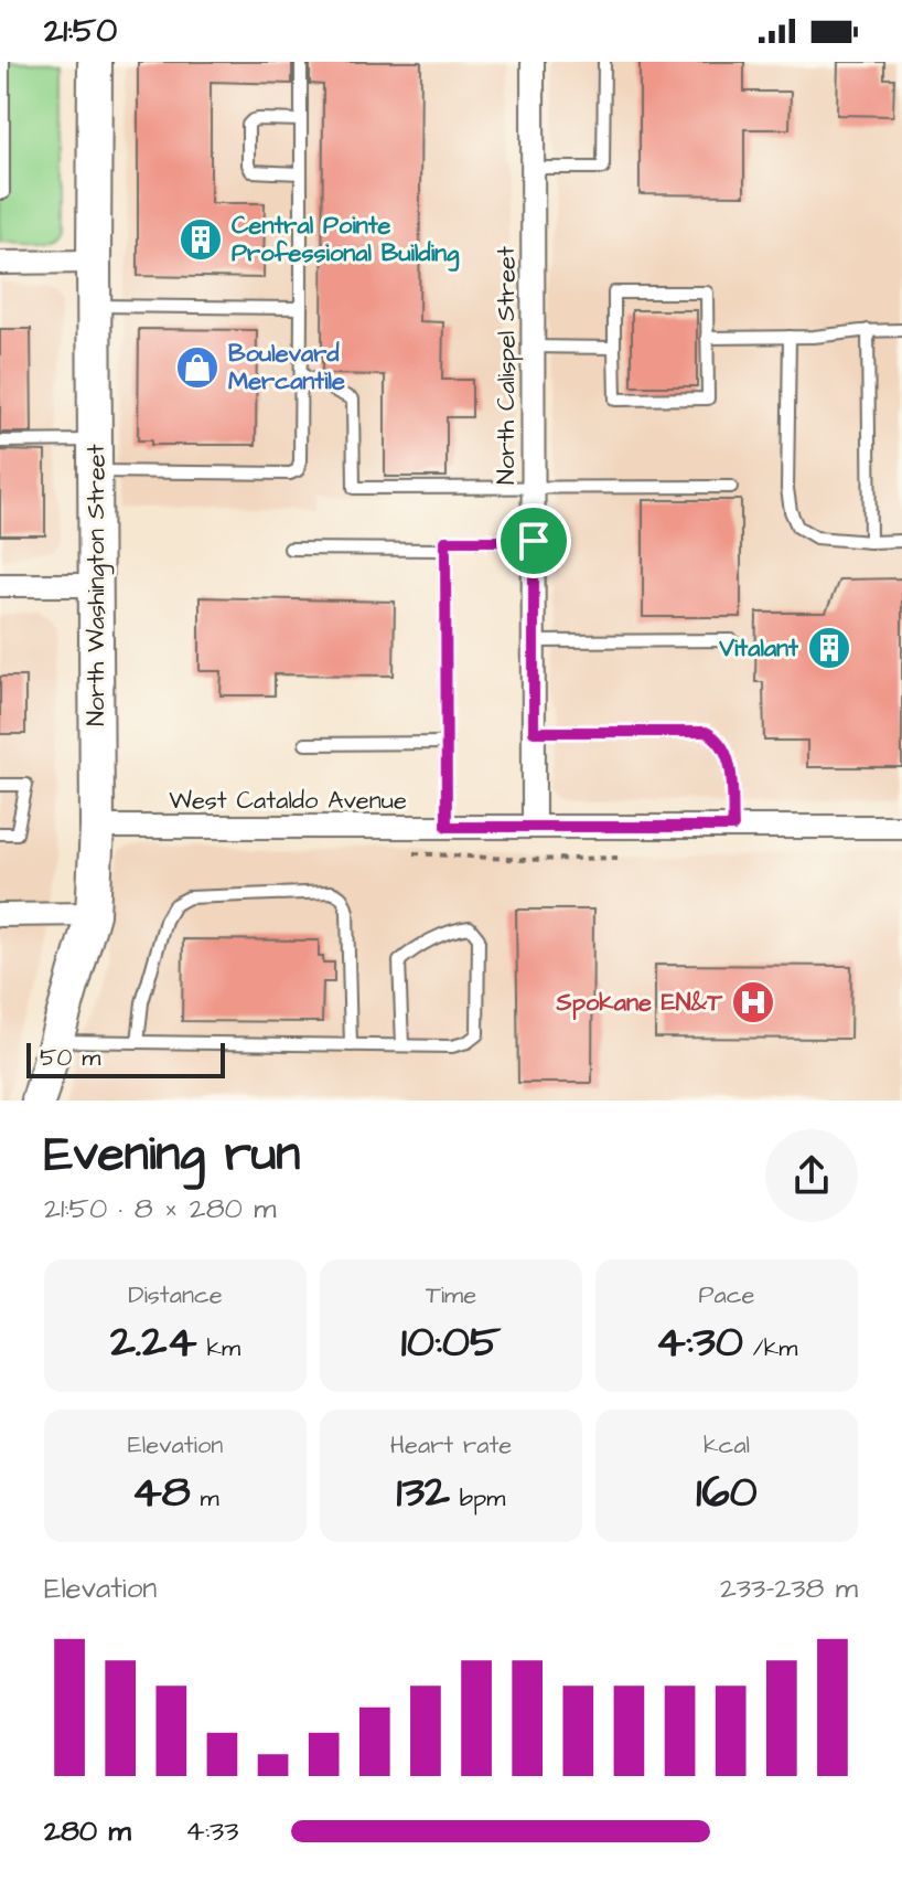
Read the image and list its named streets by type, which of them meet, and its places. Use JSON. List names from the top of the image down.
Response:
{
  "streets": {
    "main road": ["North Washington Street"],
    "street": ["North Calispel Street", "West Cataldo Avenue"]
  },
  "crossings": [
    ["North Calispel Street", "West Cataldo Avenue"],
    ["North Washington Street", "West Cataldo Avenue"]
  ],
  "places": {
    "building": ["Central Pointe Professional Building", "Vitalant"],
    "shop": ["Boulevard Mercantile"],
    "hospital": ["Spokane EN&T"]
  },
  "scale_bar": "50 m",
  "page": {
    "status": "21:50",
    "scale": "50 m",
    "heading": ["Evening run", "21:50 · 8 × 280 m"],
    "stats": [
      ["Distance", "2.24 km"],
      ["Time", "10:05"],
      ["Pace", "4:30 /km"],
      ["Elevation", "48 m"],
      ["Heart rate", "132 bpm"],
      ["kcal", "160"]
    ],
    "chart": ["Elevation", "233–238 m"],
    "list": [
      {
        "name": "280 m",
        "note": "4:33"
      }
    ]
  }
}
